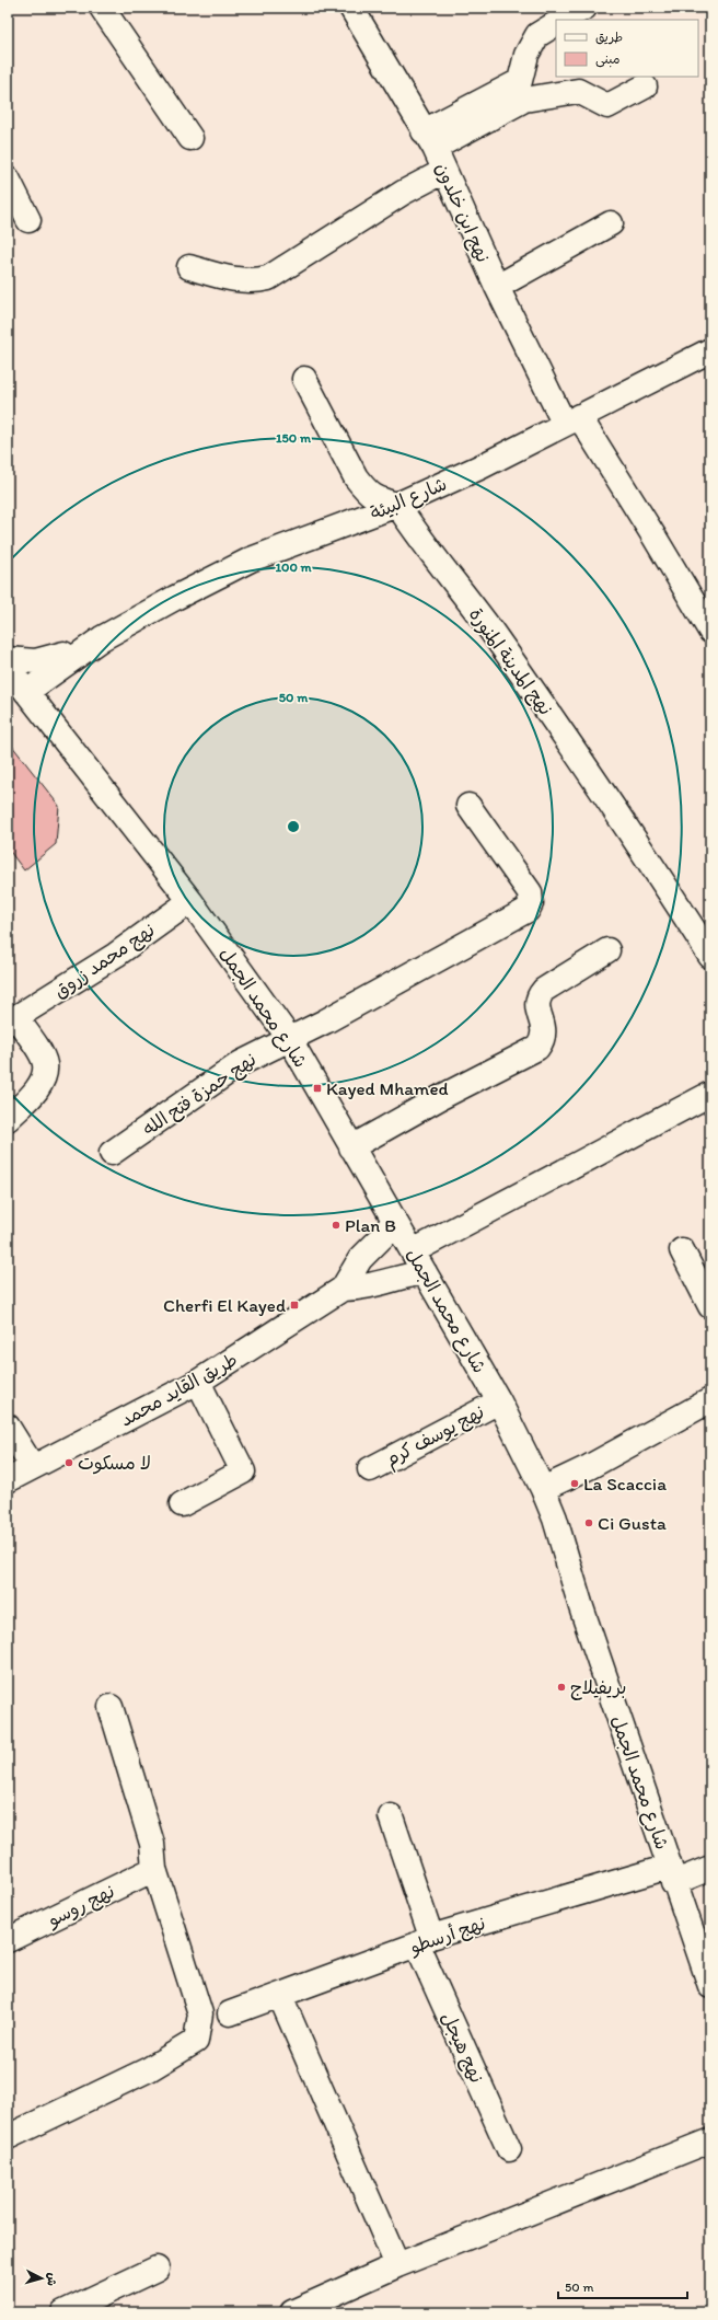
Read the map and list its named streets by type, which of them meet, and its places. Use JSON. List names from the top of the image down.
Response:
{
  "streets": {
    "street": [
      "نهج ابن خلدون",
      "شارع البيئة",
      "نهج المدينة المنورة",
      "نهج محمد زروق",
      "شارع محمد الجمل",
      "نهج حمزة فتح الله",
      "طريق القايد محمد",
      "نهج يوسف كرم",
      "نهج روسو",
      "نهج أرسطو",
      "نهج هيجل"
    ]
  },
  "crossings": [
    ["نهج ابن خلدون", "شارع البيئة"],
    ["شارع البيئة", "نهج المدينة المنورة"],
    ["شارع البيئة", "شارع محمد الجمل"],
    ["نهج محمد زروق", "شارع محمد الجمل"],
    ["شارع محمد الجمل", "نهج حمزة فتح الله"],
    ["شارع محمد الجمل", "طريق القايد محمد"],
    ["شارع محمد الجمل", "نهج يوسف كرم"],
    ["شارع محمد الجمل", "نهج أرسطو"],
    ["نهج أرسطو", "نهج هيجل"]
  ],
  "places": {
    "transit": ["Kayed Mhamed", "Cherfi El Kayed"],
    "other": [
      "Plan B",
      "لا مسكوت",
      "La Scaccia",
      "Ci Gusta",
      "بريفيلاج"
    ]
  },
  "legend": ["طريق", "مبنى"],
  "scale_bar": "50 m",
  "north": "right",
  "rings": ["150 m", "100 m", "50 m"]
}
